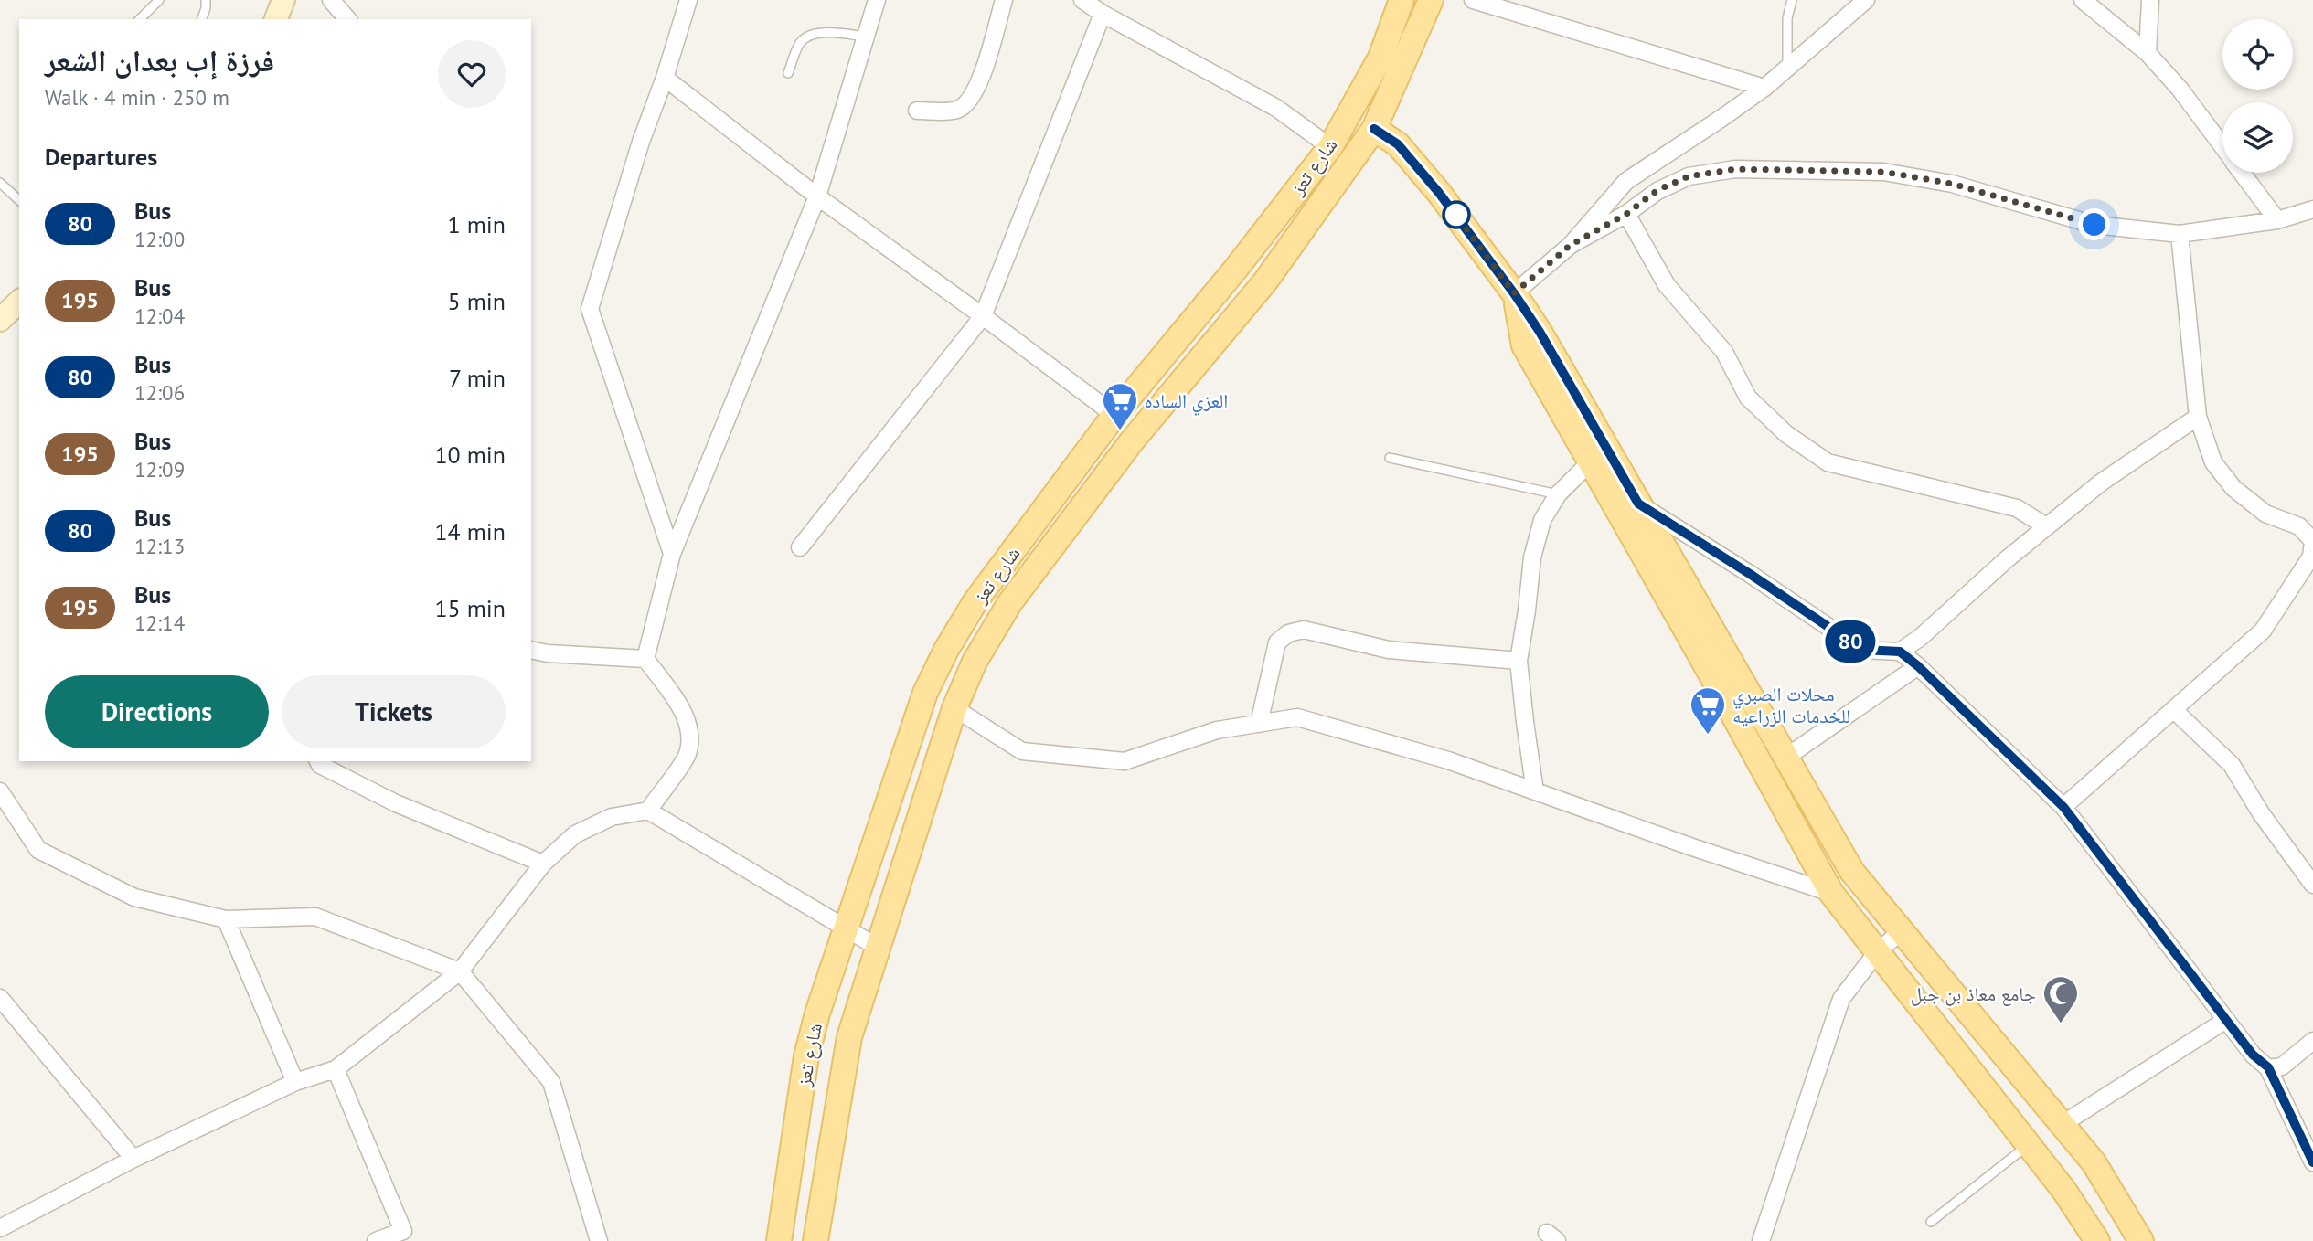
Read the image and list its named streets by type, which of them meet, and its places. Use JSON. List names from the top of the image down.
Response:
{
  "streets": {
    "main road": ["شارع تعز"]
  },
  "places": {
    "supermarket": ["العزي الساده", "محلات الصبري للخدمات الزراعيه"],
    "mosque": ["جامع معاذ بن جبل"]
  },
  "lines": ["bus line 80"],
  "page": {
    "on_map": "80",
    "heading": [
      ["فرزة إب بعدان الشعر", "Walk · 4 min · 250 m"],
      "Departures"
    ],
    "list": [
      {
        "mark": "80",
        "name": "Bus",
        "note": "12:00",
        "value": "1 min"
      },
      {
        "mark": "195",
        "name": "Bus",
        "note": "12:04",
        "value": "5 min"
      },
      {
        "mark": "80",
        "name": "Bus",
        "note": "12:06",
        "value": "7 min"
      },
      {
        "mark": "195",
        "name": "Bus",
        "note": "12:09",
        "value": "10 min"
      },
      {
        "mark": "80",
        "name": "Bus",
        "note": "12:13",
        "value": "14 min"
      },
      {
        "mark": "195",
        "name": "Bus",
        "note": "12:14",
        "value": "15 min"
      }
    ],
    "buttons": ["Directions", "Tickets"]
  }
}
